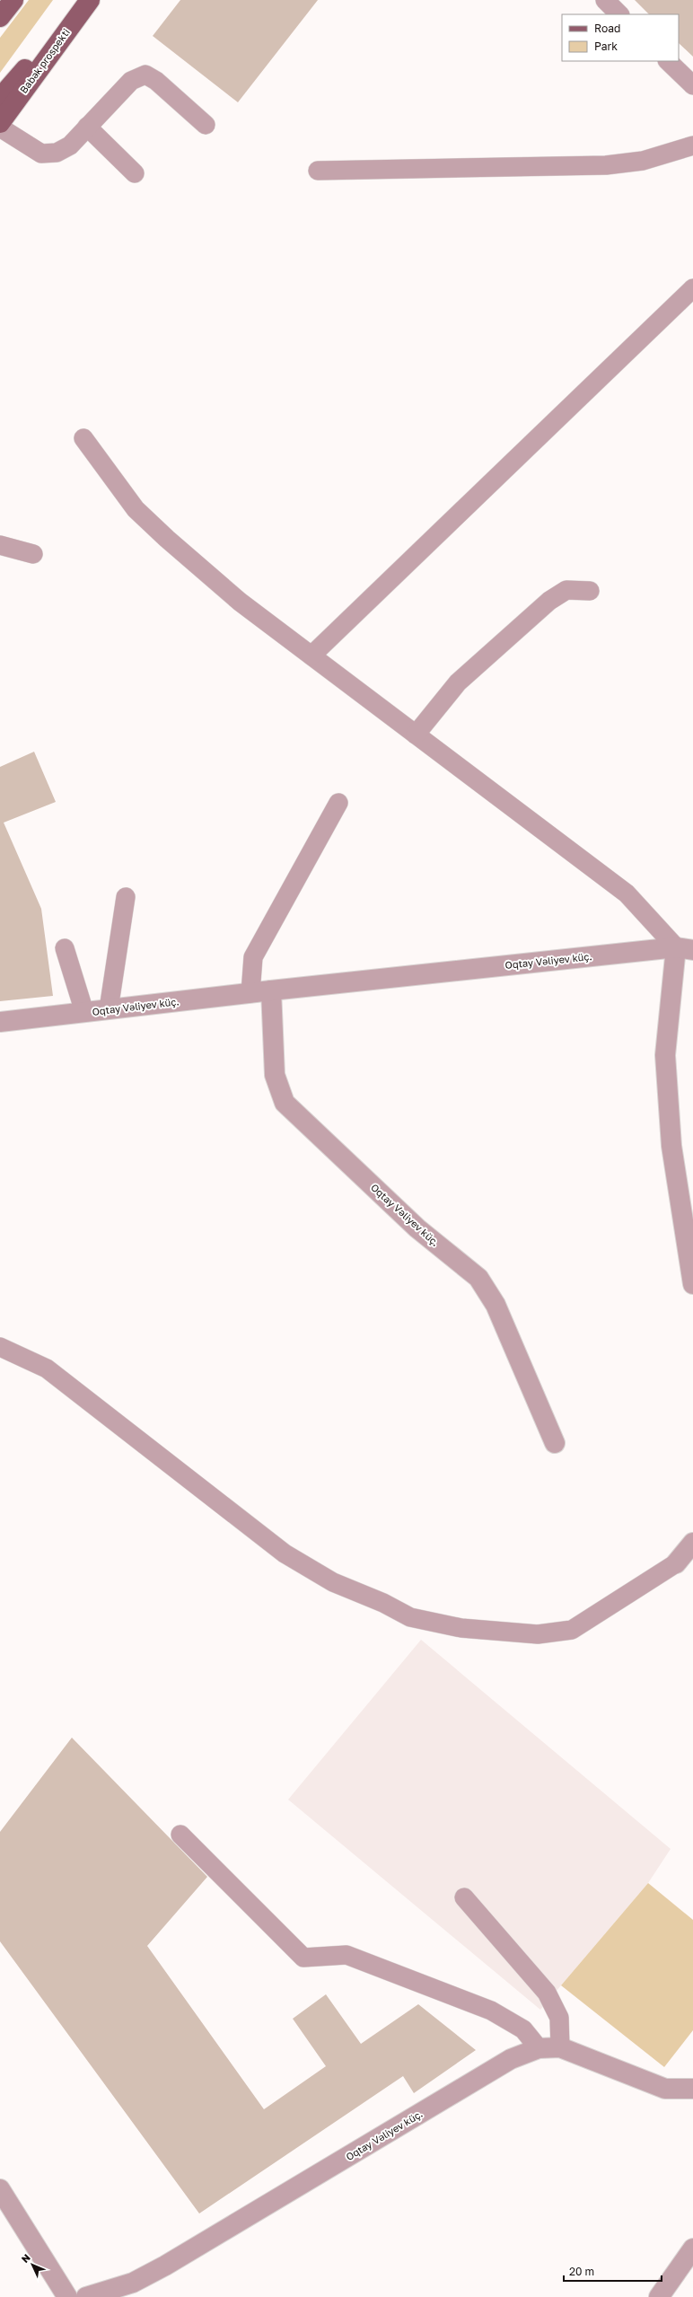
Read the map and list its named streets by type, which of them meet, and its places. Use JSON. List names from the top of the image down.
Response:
{
  "streets": {
    "main road": ["Babək prospekti"],
    "street": ["Oqtay Vəliyev küç."]
  },
  "legend": ["Road", "Park"],
  "scale_bar": "20 m",
  "north": "top left"
}
